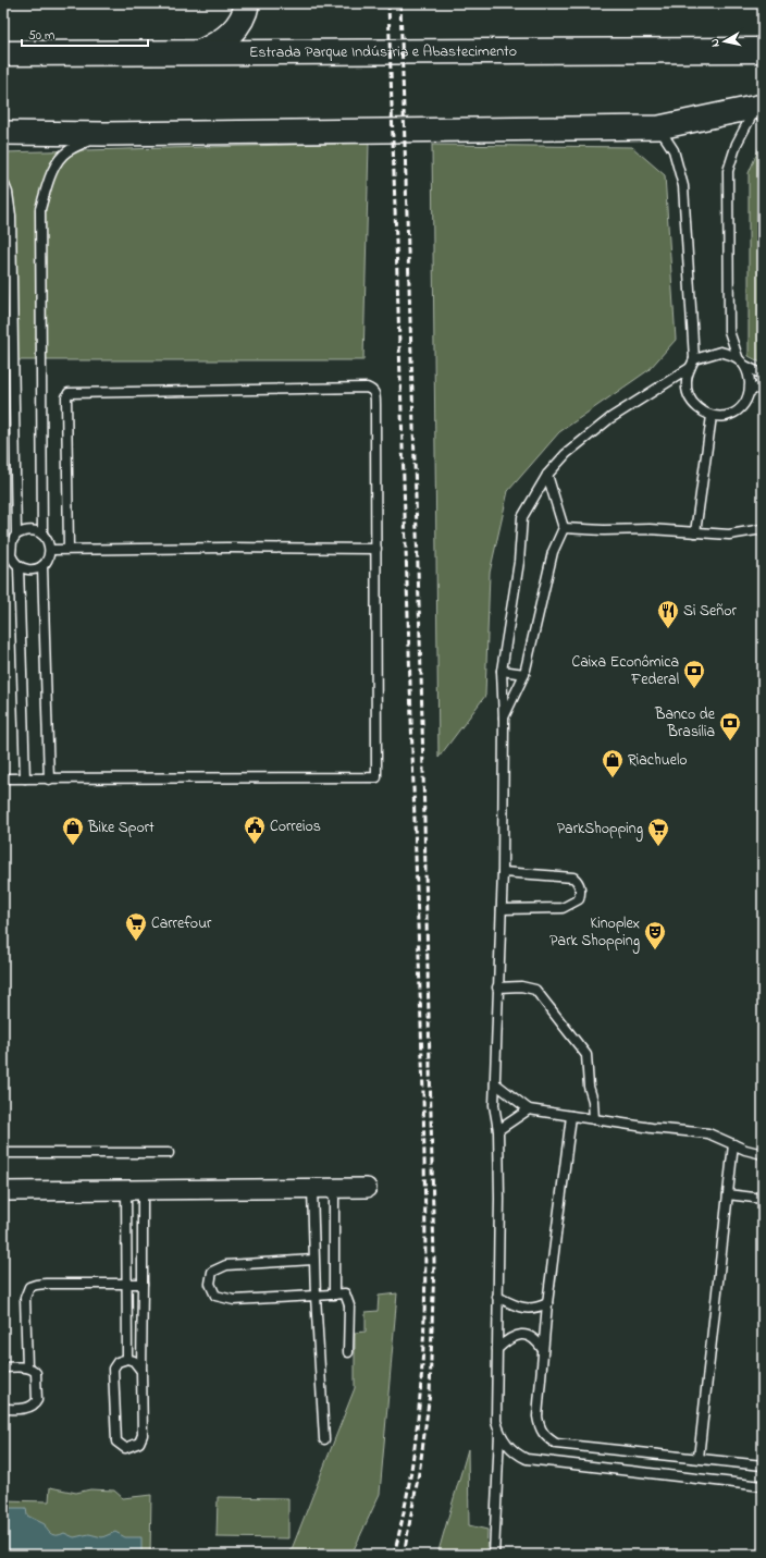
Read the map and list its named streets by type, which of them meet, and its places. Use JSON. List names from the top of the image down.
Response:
{
  "streets": {
    "highway": ["Estrada Parque Indústria e Abastecimento"]
  },
  "places": {
    "restaurant": ["Si Señor"],
    "bank": ["Caixa Econômica Federal", "Banco de Brasília"],
    "shop": ["Riachuelo", "Bike Sport"],
    "public building": ["Correios"],
    "supermarket": ["ParkShopping", "Carrefour"],
    "theatre": ["Kinoplex Park Shopping"]
  },
  "scale_bar": "50 m",
  "north": "left"
}
